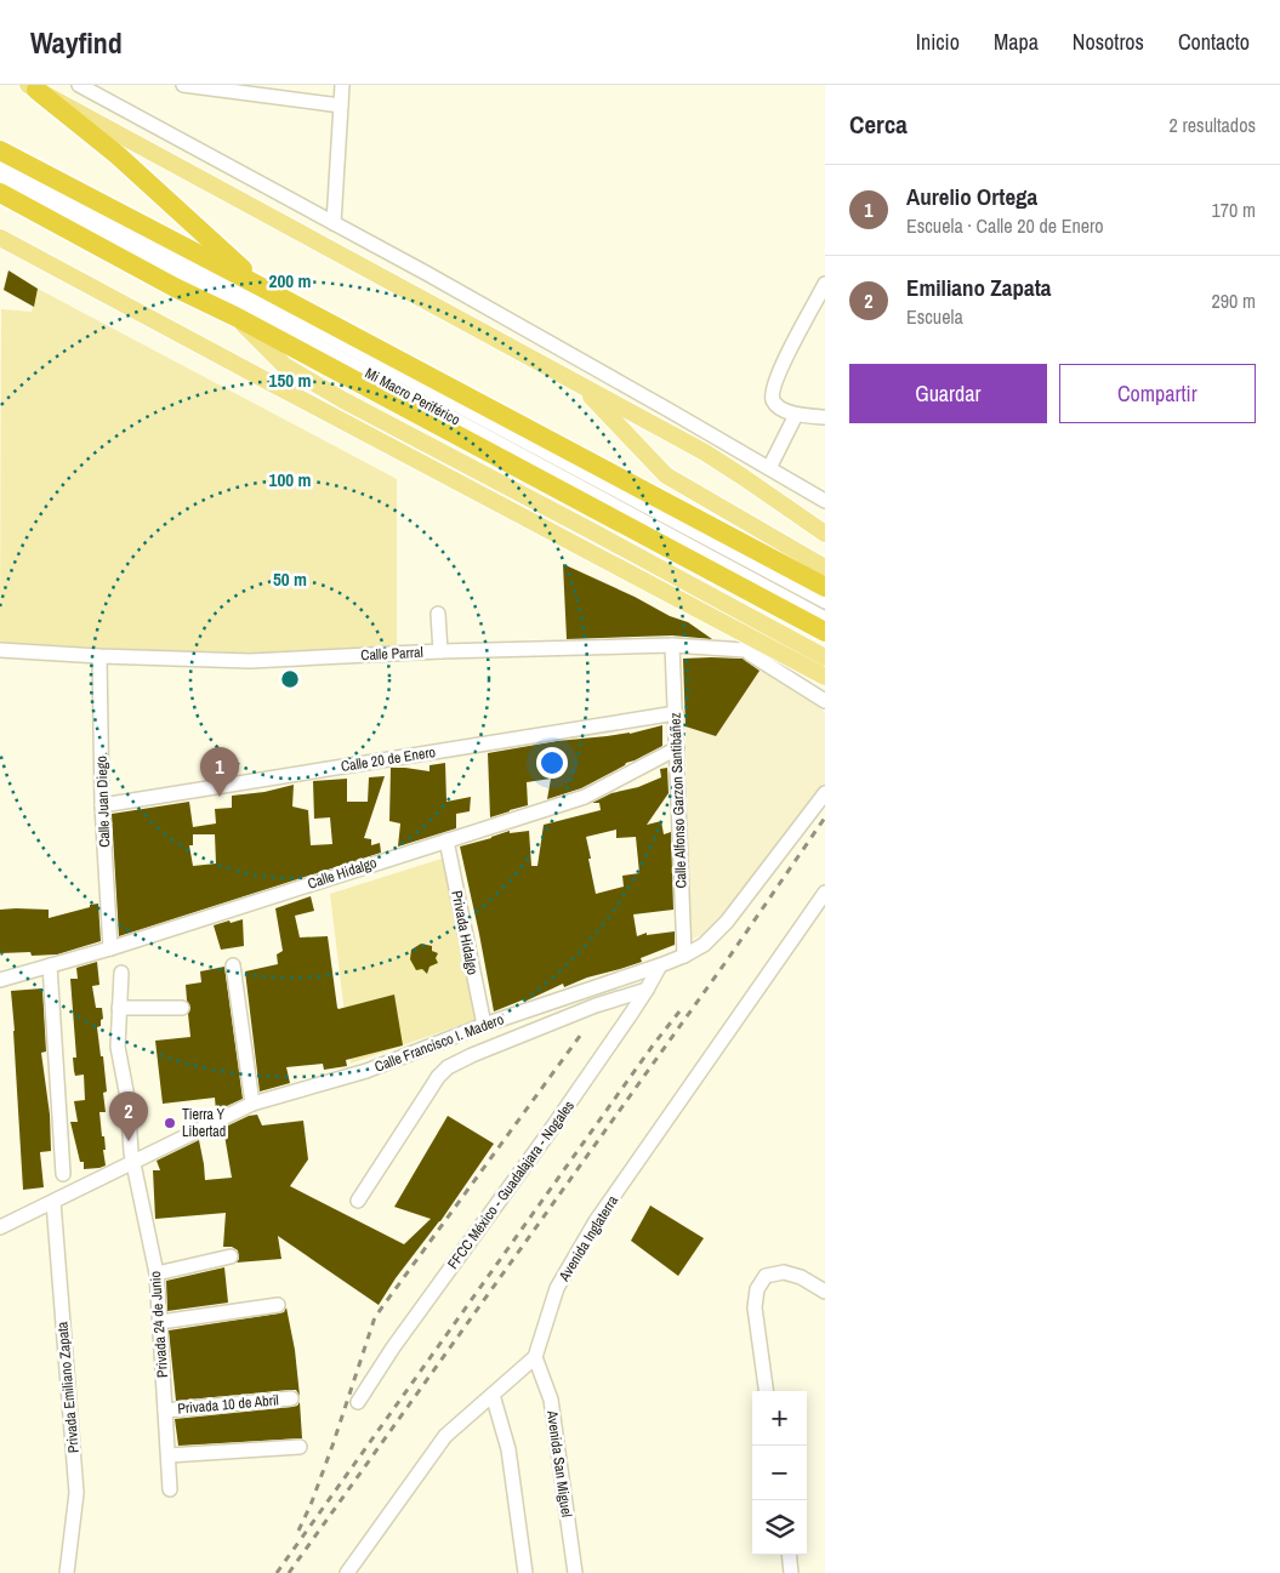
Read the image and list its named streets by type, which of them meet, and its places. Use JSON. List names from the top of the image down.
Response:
{
  "streets": {
    "street": [
      "Mi Macro Periférico",
      "Calle Parral",
      "Calle 20 de Enero",
      "Calle Alfonso Garzon Santibáñez",
      "Calle Juan Diego",
      "Calle Hidalgo",
      "Privada Hidalgo",
      "Calle Francisco I. Madero",
      "FFCC México - Guadalajara - Nogales",
      "Avenida Inglaterra",
      "Privada 24 de Junio",
      "Privada Emiliano Zapata",
      "Privada 10 de Abril",
      "Avenida San Miguel"
    ]
  },
  "crossings": [
    ["Calle Parral", "Calle Alfonso Garzon Santibáñez"],
    ["Calle Parral", "Calle Juan Diego"],
    ["Calle 20 de Enero", "Calle Alfonso Garzon Santibáñez"],
    ["Calle 20 de Enero", "Calle Juan Diego"],
    ["Calle Alfonso Garzon Santibáñez", "Calle Hidalgo"],
    ["Calle Alfonso Garzon Santibáñez", "Calle Francisco I. Madero"],
    ["Calle Juan Diego", "Calle Hidalgo"],
    ["Calle Hidalgo", "Privada Hidalgo"],
    ["Privada Hidalgo", "Calle Francisco I. Madero"],
    ["Calle Francisco I. Madero", "FFCC México - Guadalajara - Nogales"],
    ["Calle Francisco I. Madero", "Privada 24 de Junio"],
    ["Calle Francisco I. Madero", "Privada Emiliano Zapata"],
    ["Avenida Inglaterra", "Avenida San Miguel"],
    ["Privada 24 de Junio", "Privada 10 de Abril"]
  ],
  "places": ["Tierra Y Libertad"],
  "page": {
    "header": "Wayfind",
    "nav": [
      "Inicio",
      "Mapa",
      "Nosotros",
      "Contacto"
    ],
    "heading": ["Cerca", "2 resultados"],
    "list": [
      {
        "mark": "1",
        "name": "Aurelio Ortega",
        "note": "Escuela · Calle 20 de Enero",
        "value": "170 m"
      },
      {
        "mark": "2",
        "name": "Emiliano Zapata",
        "note": "Escuela",
        "value": "290 m"
      }
    ],
    "buttons": ["Guardar", "Compartir"],
    "pins": ["1", "2"],
    "map_buttons": ["+", "−"]
  },
  "rings": [
    "200 m",
    "150 m",
    "100 m",
    "50 m"
  ]
}
